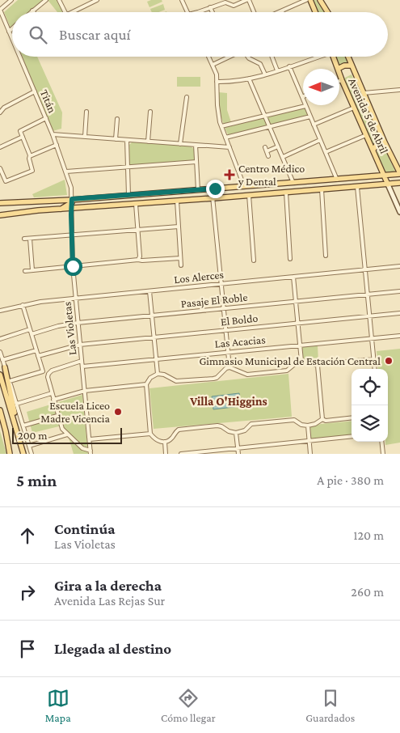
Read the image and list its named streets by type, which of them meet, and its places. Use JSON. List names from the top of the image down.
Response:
{
  "streets": {
    "main road": ["Avenida 5 de Abril"],
    "street": [
      "Titán",
      "Los Alerces",
      "Pasaje El Roble",
      "El Boldo",
      "Las Violetas",
      "Las Acacias"
    ]
  },
  "crossings": [
    ["Titán", "Las Violetas"],
    ["Los Alerces", "Las Violetas"],
    ["Pasaje El Roble", "Las Violetas"],
    ["El Boldo", "Las Violetas"],
    ["Las Violetas", "Las Acacias"]
  ],
  "districts": ["Villa O'Higgins"],
  "places": {
    "health": ["Centro Médico y Dental"],
    "other": ["Gimnasio Municipal de Estación Central", "Escuela Liceo Madre Vicencia"]
  },
  "scale_bar": "200 m",
  "north": "left",
  "page": {
    "search": "Buscar aquí",
    "scale": "200 m",
    "heading": ["5 min", "A pie · 380 m"],
    "list": [
      ["Continúa", "Las Violetas", "120 m"],
      ["Gira a la derecha", "Avenida Las Rejas Sur", "260 m"],
      "Llegada al destino"
    ],
    "nav": ["Mapa", "Cómo llegar", "Guardados"]
  }
}
